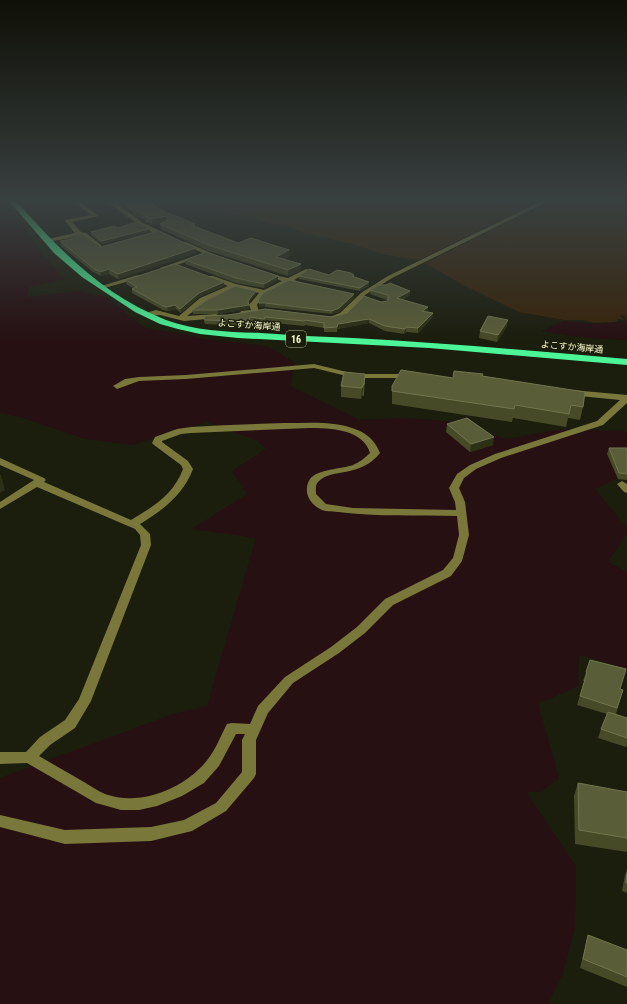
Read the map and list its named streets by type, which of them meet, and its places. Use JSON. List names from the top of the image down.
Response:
{
  "streets": {
    "highway": ["よこすか海岸通", "16"]
  }
}
